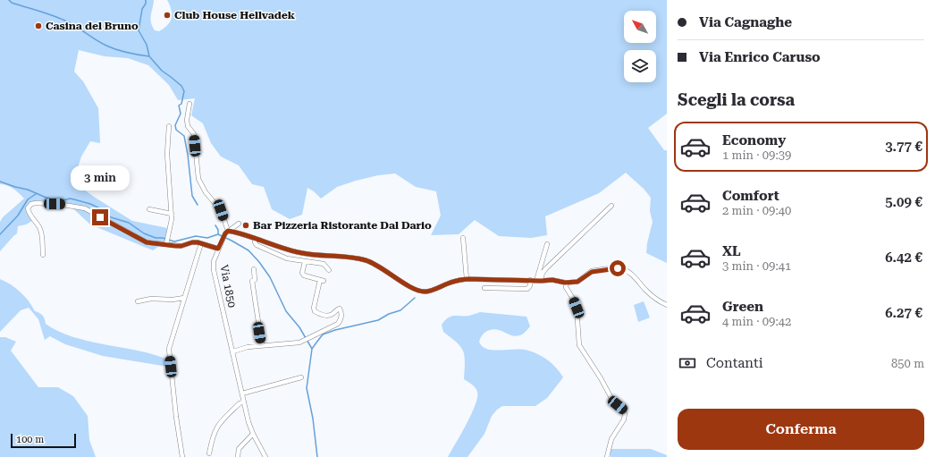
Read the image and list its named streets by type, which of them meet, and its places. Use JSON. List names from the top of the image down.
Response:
{
  "streets": {
    "street": ["Via 1850"]
  },
  "places": ["Club House Hellvadek", "Casina del Bruno", "Bar Pizzeria Ristorante Dal Dario"],
  "scale_bar": "100 m",
  "north": "top left",
  "page": {
    "banner": ["Via Cagnaghe", "Via Enrico Caruso"],
    "heading": "Scegli la corsa",
    "list": [
      {
        "name": "Economy",
        "note": "1 min · 09:39",
        "value": "3.77 €"
      },
      {
        "name": "Comfort",
        "note": "2 min · 09:40",
        "value": "5.09 €"
      },
      {
        "name": "XL",
        "note": "3 min · 09:41",
        "value": "6.42 €"
      },
      {
        "name": "Green",
        "note": "4 min · 09:42",
        "value": "6.27 €"
      }
    ],
    "bubble": "3 min",
    "pay": ["Contanti", "850 m"],
    "buttons": "Conferma",
    "scale": "100 m"
  }
}
